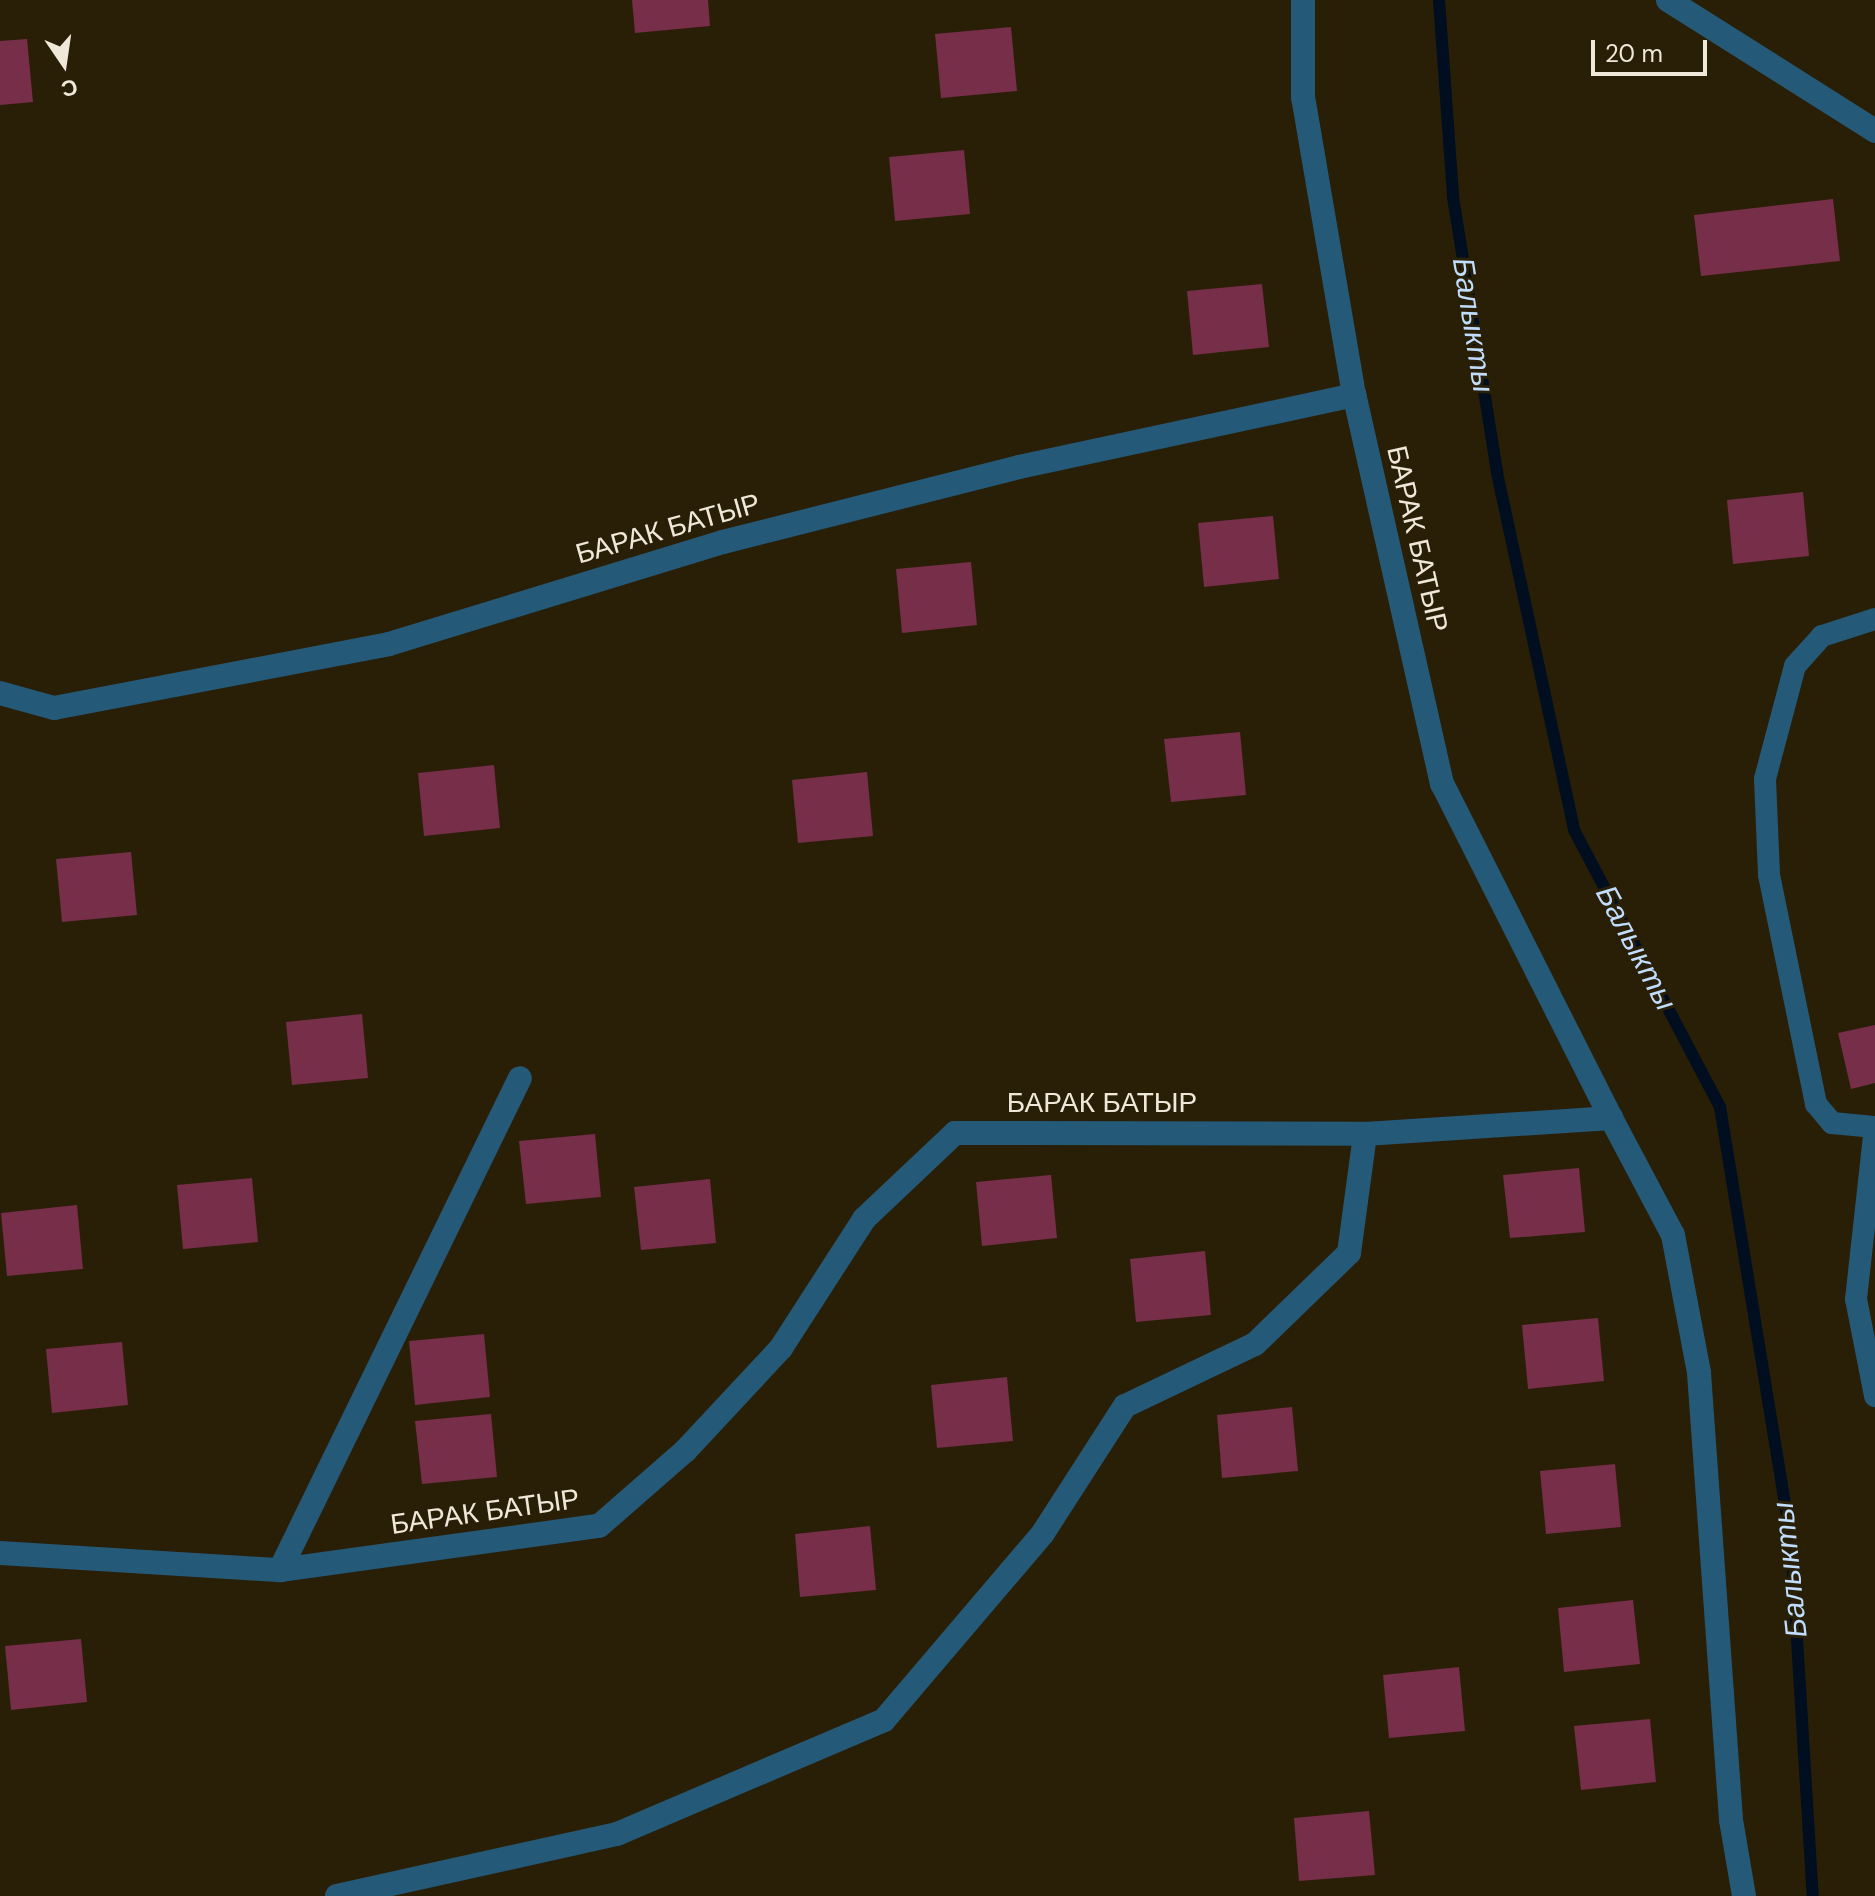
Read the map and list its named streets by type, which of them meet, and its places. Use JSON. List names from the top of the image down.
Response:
{
  "streets": {
    "street": ["БАРАК БАТЫР"]
  },
  "water": ["Балыкты"],
  "scale_bar": "20 m",
  "north": "bottom"
}
